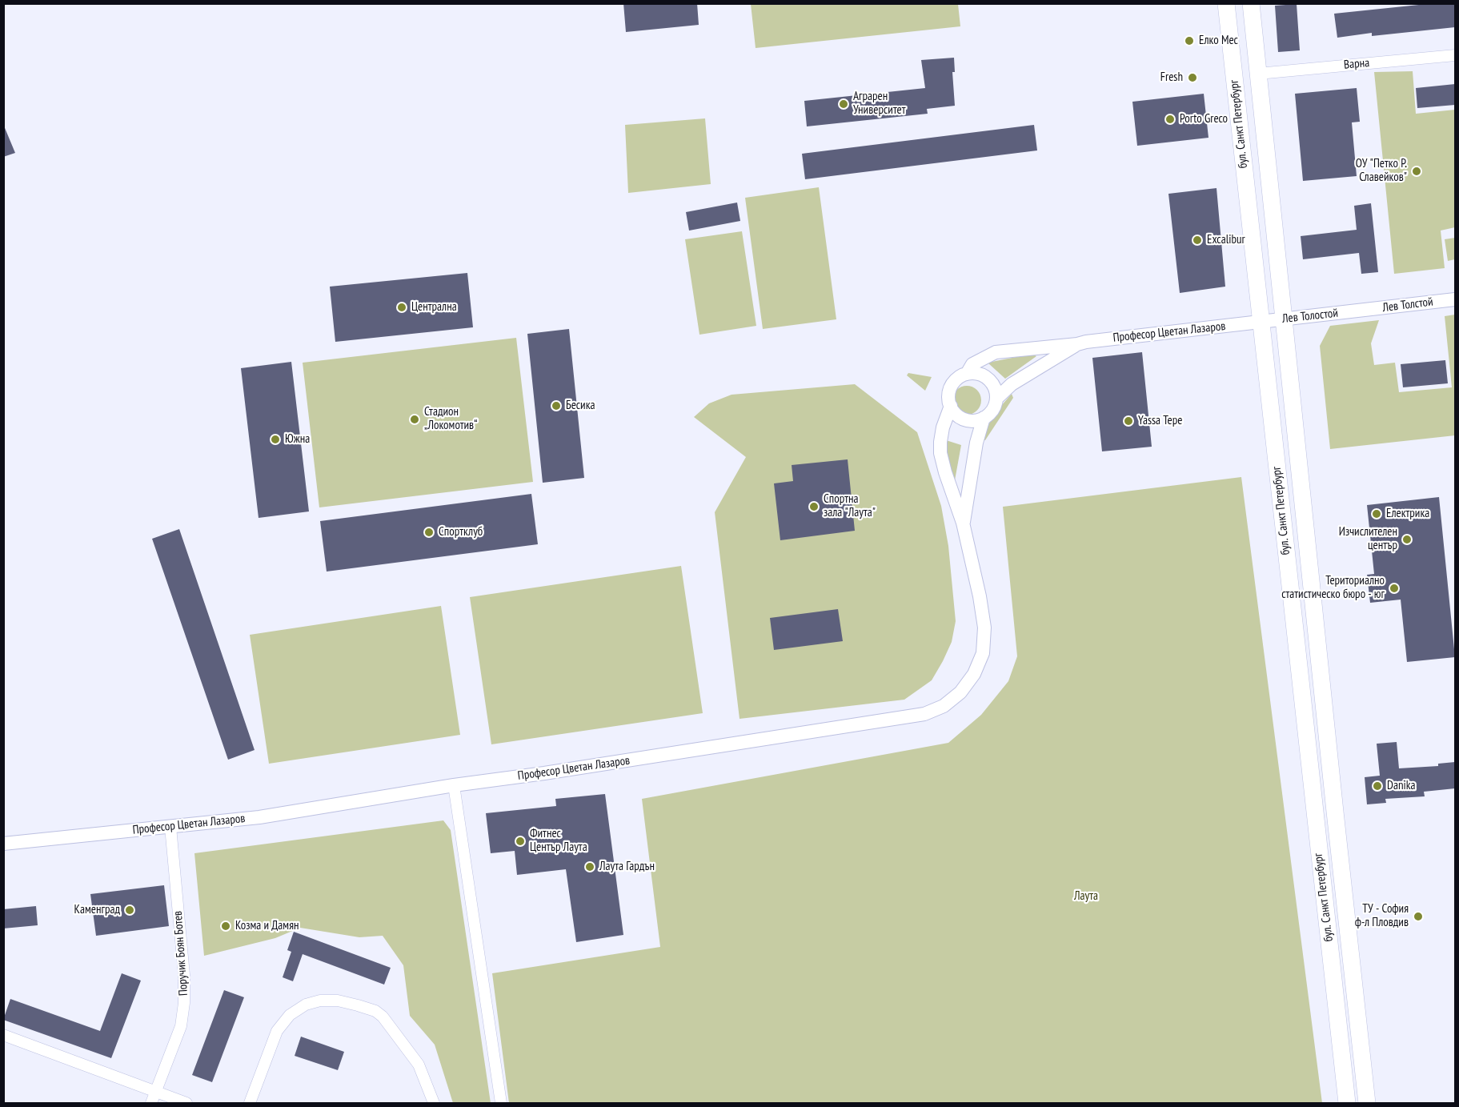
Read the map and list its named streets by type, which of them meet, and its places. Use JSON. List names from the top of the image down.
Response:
{
  "streets": {
    "main road": ["бул. Санкт Петербург"],
    "street": [
      "Варна",
      "Лев Толстой",
      "Лев Толостой",
      "Професор Цветан Лазаров",
      "Поручик Боян Ботев"
    ]
  },
  "crossings": [
    ["Варна", "бул. Санкт Петербург"],
    ["бул. Санкт Петербург", "Лев Толостой"],
    ["бул. Санкт Петербург", "Професор Цветан Лазаров"],
    ["Лев Толстой", "Лев Толостой"],
    ["Лев Толостой", "Професор Цветан Лазаров"],
    ["Професор Цветан Лазаров", "Поручик Боян Ботев"]
  ],
  "parks": ["Лаута"],
  "places": [
    "Елко Мес",
    "Fresh",
    "Аграрен Университет",
    "Porto Greco",
    "ОУ \"Петко Р. Славейков\"",
    "Excalibur",
    "Централна",
    "Бесика",
    "Стадион „Локомотив“",
    "Yassa Tepe",
    "Южна",
    "Спортна зала \"Лаута\"",
    "Електрика",
    "Спортклуб",
    "Изчислителен център",
    "Териториално статистическо бюро - юг",
    "Danika",
    "Фитнес Център Лаута",
    "Лаута Гардън",
    "Каменград",
    "ТУ - София ф-л Пловдив",
    "Козма и Дамян"
  ]
}
